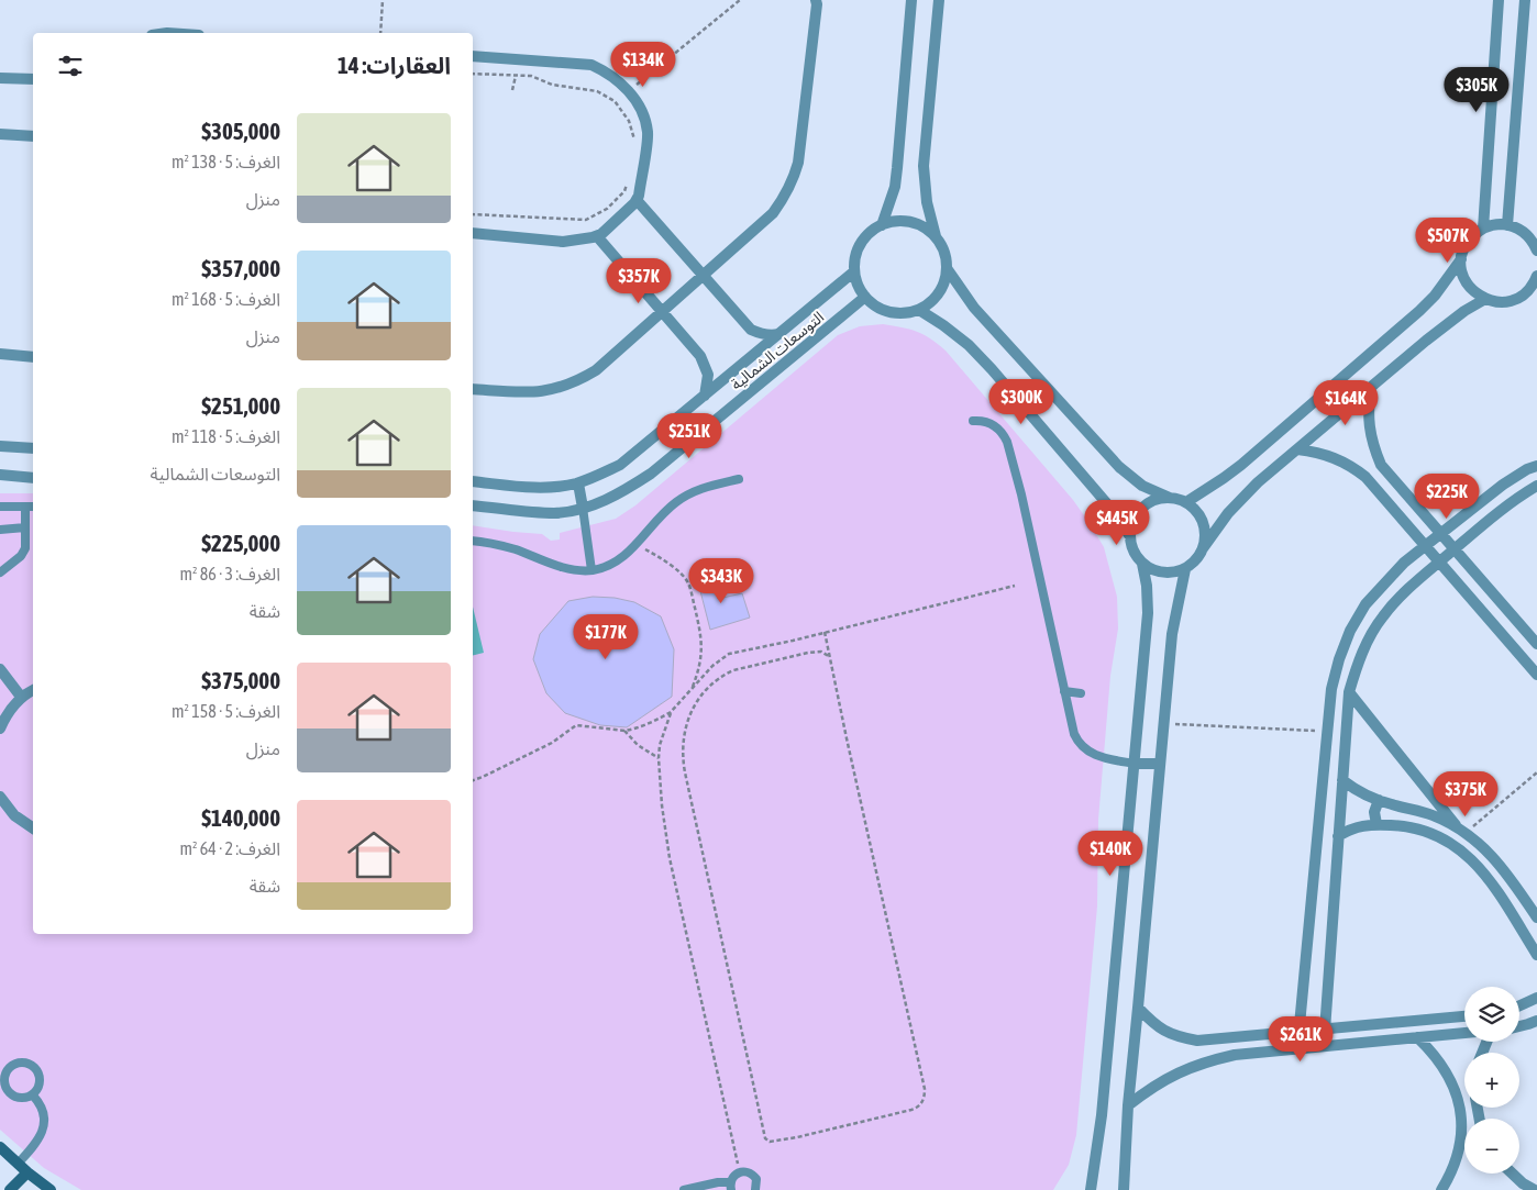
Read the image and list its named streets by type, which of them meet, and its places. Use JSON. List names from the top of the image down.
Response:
{
  "streets": {
    "street": ["التوسعات الشمالية"]
  },
  "page": {
    "heading": "العقارات: 14",
    "price": [
      "$134K",
      "$305K",
      "$507K",
      "$357K",
      "$300K",
      "$164K",
      "$251K",
      "$225K",
      "$445K",
      "$343K",
      "$177K",
      "$375K",
      "$140K",
      "$261K"
    ],
    "list": [
      {
        "name": "$305,000",
        "note": "الغرف: 5 · 138 m² · منزل"
      },
      {
        "name": "$357,000",
        "note": "الغرف: 5 · 168 m² · منزل"
      },
      {
        "name": "$251,000",
        "note": "الغرف: 5 · 118 m² · التوسعات الشمالية"
      },
      {
        "name": "$225,000",
        "note": "الغرف: 3 · 86 m² · شقة"
      },
      {
        "name": "$375,000",
        "note": "الغرف: 5 · 158 m² · منزل"
      },
      {
        "name": "$140,000",
        "note": "الغرف: 2 · 64 m² · شقة"
      }
    ],
    "map_buttons": ["+", "−"]
  }
}
